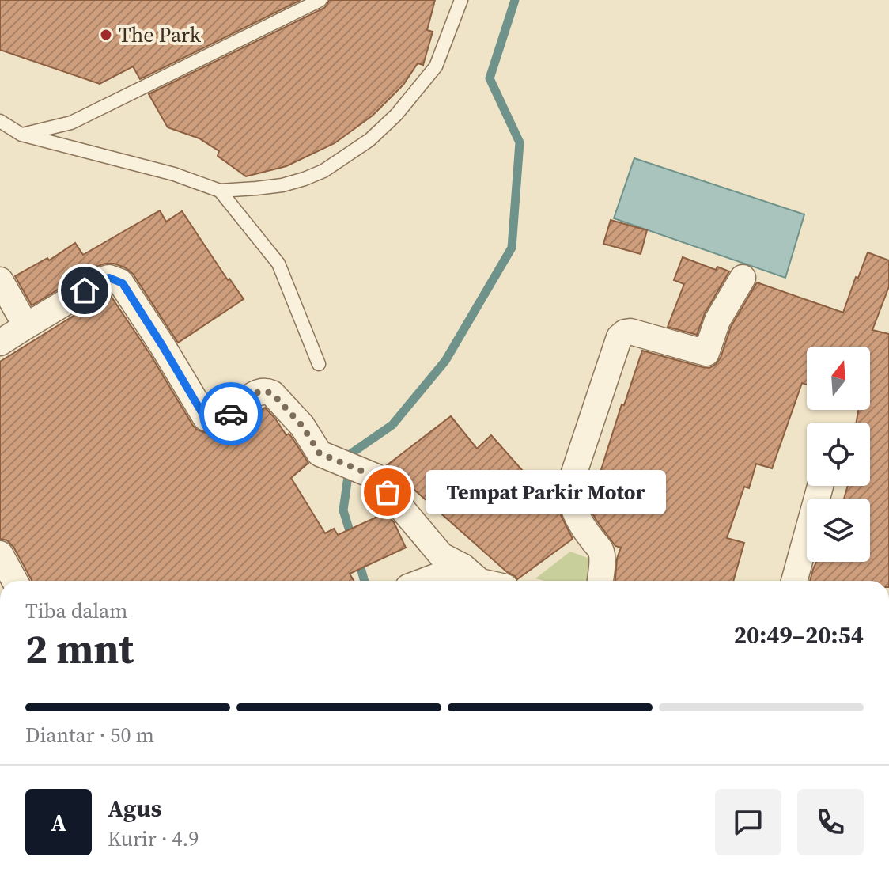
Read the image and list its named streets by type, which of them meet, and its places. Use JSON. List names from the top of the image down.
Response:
{
  "places": ["The Park", "Tempat Parkir Motor"],
  "north": "top",
  "page": {
    "bubble": "Tempat Parkir Motor",
    "heading": ["2 mnt", "Tiba dalam", "20:49–20:54"],
    "panel": ["Agus", "Kurir · 4.9"],
    "bar": "Diantar · 50 m",
    "round": "A"
  }
}
